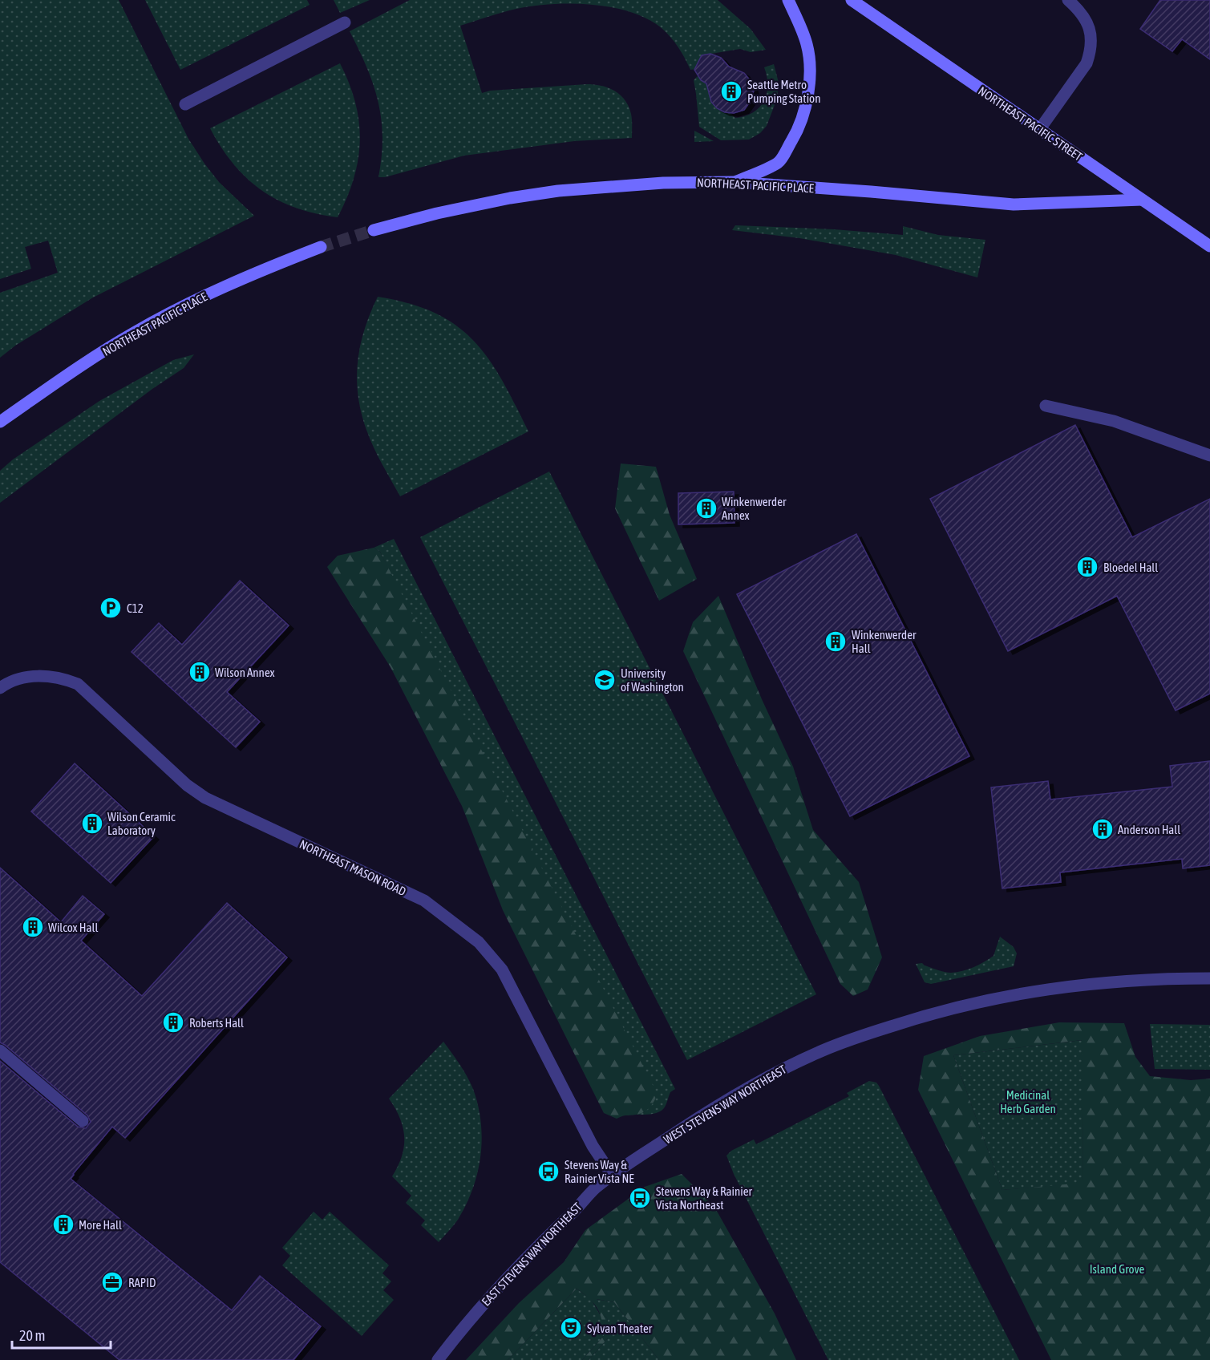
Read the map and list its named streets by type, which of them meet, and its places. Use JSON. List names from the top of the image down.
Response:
{
  "streets": {
    "main road": ["NORTHEAST PACIFIC STREET", "NORTHEAST PACIFIC PLACE"],
    "street": ["NORTHEAST MASON ROAD", "WEST STEVENS WAY NORTHEAST", "EAST STEVENS WAY NORTHEAST"]
  },
  "crossings": [
    ["NORTHEAST PACIFIC STREET", "NORTHEAST PACIFIC PLACE"],
    ["NORTHEAST MASON ROAD", "WEST STEVENS WAY NORTHEAST"],
    ["NORTHEAST MASON ROAD", "EAST STEVENS WAY NORTHEAST"],
    ["WEST STEVENS WAY NORTHEAST", "EAST STEVENS WAY NORTHEAST"]
  ],
  "parks": ["Medicinal Herb Garden", "Island Grove"],
  "places": {
    "building": [
      "Seattle Metro Pumping Station",
      "Winkenwerder Annex",
      "Bloedel Hall",
      "Winkenwerder Hall",
      "Wilson Annex",
      "Wilson Ceramic Laboratory",
      "Anderson Hall",
      "Wilcox Hall",
      "Roberts Hall",
      "More Hall"
    ],
    "parking": ["C12"],
    "school or university": ["University of Washington"],
    "bus stop": ["Stevens Way & Rainier Vista NE", "Stevens Way & Rainier Vista Northeast"],
    "office": ["RAPID"],
    "theatre": ["Sylvan Theater"]
  },
  "scale_bar": "20 m"
}
